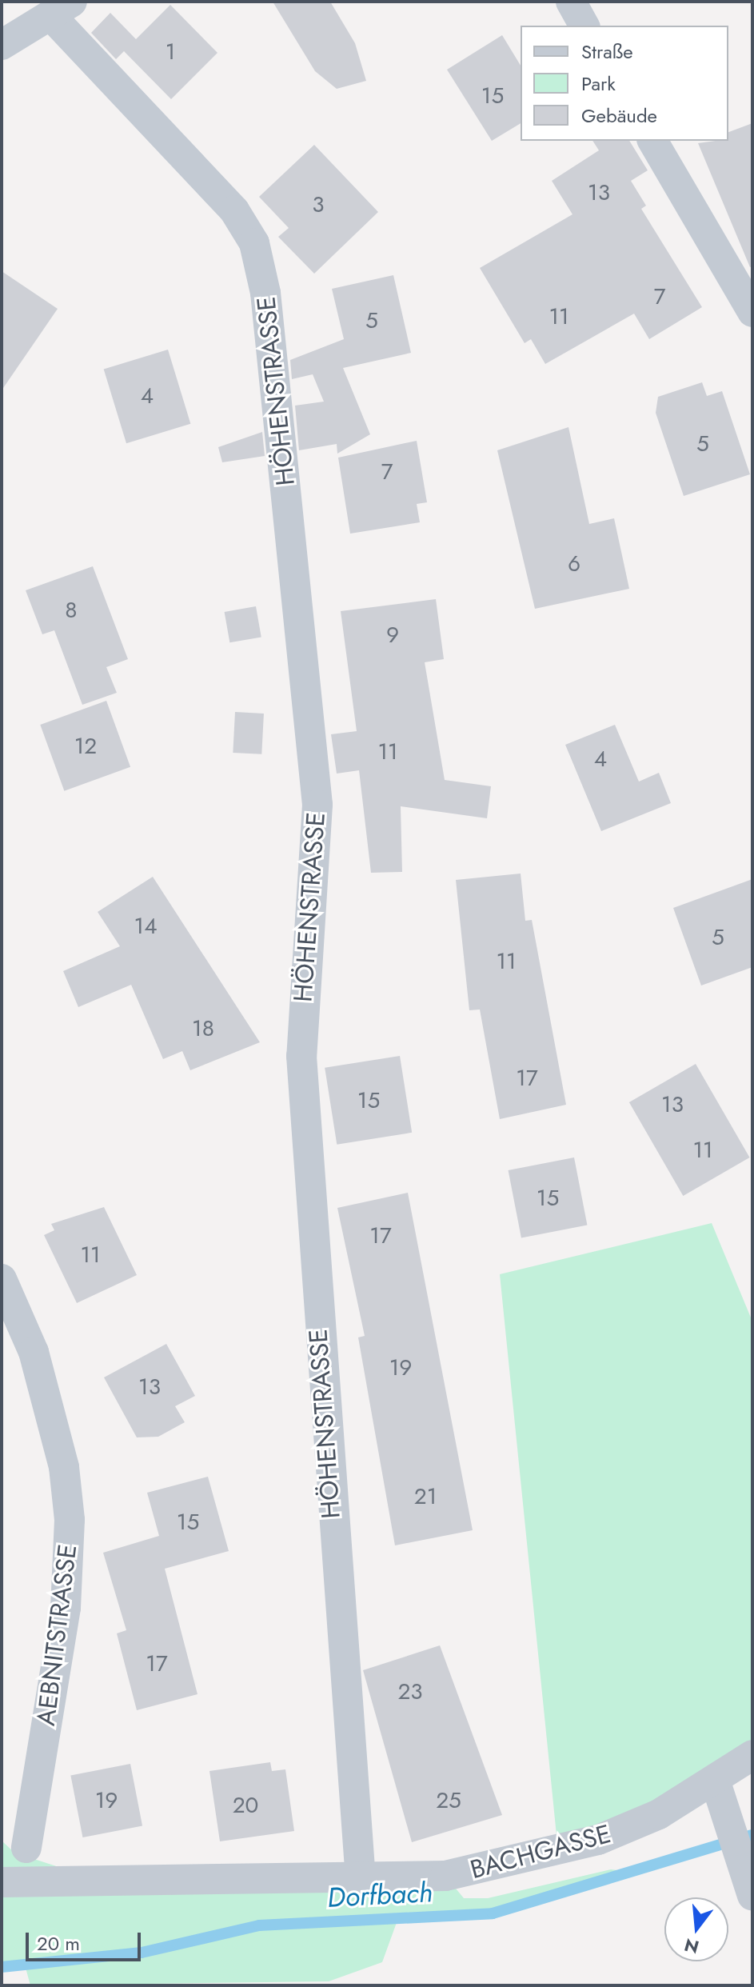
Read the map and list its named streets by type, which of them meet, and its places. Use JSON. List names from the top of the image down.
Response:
{
  "streets": {
    "street": ["HÖHENSTRASSE", "AEBNITSTRASSE", "BACHGASSE"]
  },
  "crossings": [
    ["HÖHENSTRASSE", "BACHGASSE"]
  ],
  "water": ["Dorfbach"],
  "house_numbers": [
    "1",
    "15",
    "13",
    "3",
    "7",
    "11",
    "5",
    "4",
    "5",
    "7",
    "6",
    "8",
    "9",
    "12",
    "11",
    "4",
    "14",
    "5",
    "11",
    "18",
    "17",
    "15",
    "13",
    "11",
    "15",
    "17",
    "11",
    "19",
    "13",
    "21",
    "15",
    "17",
    "23",
    "19",
    "25",
    "20"
  ],
  "legend": ["Straße", "Park", "Gebäude"],
  "scale_bar": "20 m",
  "north": "bottom"
}
